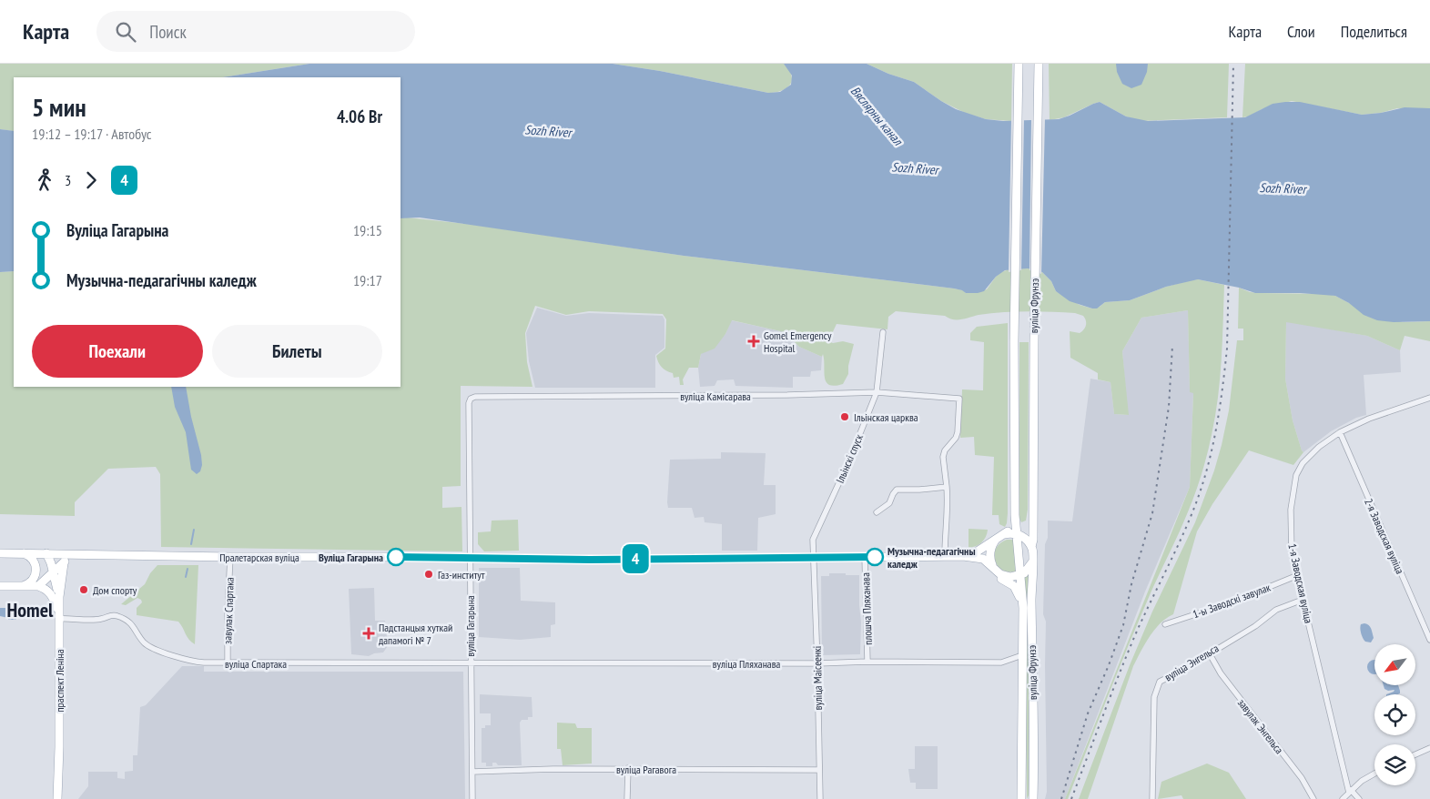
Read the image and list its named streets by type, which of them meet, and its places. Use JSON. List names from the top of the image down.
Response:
{
  "streets": {
    "main road": ["вуліца Фрунзэ", "Пралетарская вуліца", "праспект Леніна"],
    "street": [
      "вуліца Камісарава",
      "Ільінскі спуск",
      "2-я Заводская вуліца",
      "1-я Заводская вуліца",
      "1-ы Заводскі завулак",
      "плошча Пляханава",
      "завулак Спартака",
      "вуліца Гагарына",
      "вуліца Энгельса",
      "вуліца Спартака",
      "вуліца Пляханава",
      "вуліца Маісеенкі",
      "завулак Энгельса",
      "вуліца Рагавога"
    ]
  },
  "crossings": [
    ["вуліца Фрунзэ", "Пралетарская вуліца"],
    ["вуліца Фрунзэ", "вуліца Пляханава"],
    ["вуліца Камісарава", "Ільінскі спуск"],
    ["вуліца Камісарава", "вуліца Гагарына"],
    ["Ільінскі спуск", "Пралетарская вуліца"],
    ["Ільінскі спуск", "вуліца Маісеенкі"],
    ["2-я Заводская вуліца", "1-я Заводская вуліца"],
    ["Пралетарская вуліца", "плошча Пляханава"],
    ["Пралетарская вуліца", "завулак Спартака"],
    ["Пралетарская вуліца", "вуліца Гагарына"],
    ["Пралетарская вуліца", "вуліца Маісеенкі"],
    ["1-я Заводская вуліца", "1-ы Заводскі завулак"],
    ["1-я Заводская вуліца", "вуліца Энгельса"],
    ["плошча Пляханава", "вуліца Пляханава"],
    ["завулак Спартака", "вуліца Спартака"],
    ["вуліца Гагарына", "вуліца Спартака"],
    ["вуліца Гагарына", "вуліца Пляханава"],
    ["вуліца Гагарына", "вуліца Рагавога"],
    ["вуліца Энгельса", "завулак Энгельса"],
    ["вуліца Спартака", "вуліца Пляханава"],
    ["вуліца Спартака", "праспект Леніна"],
    ["вуліца Пляханава", "вуліца Маісеенкі"],
    ["вуліца Маісеенкі", "вуліца Рагавога"]
  ],
  "districts": ["Homel"],
  "water": ["Вяслярны канал", "Sozh River"],
  "places": {
    "health": ["Gomel Emergency Hospital", "Падстанцыя хуткай дапамогі № 7"],
    "other": [
      "Ільінская царква",
      "Вуліца Гагарына",
      "Музычна-педагагічны каледж",
      "Газ-институт",
      "Дом спорту"
    ]
  },
  "lines": ["bus line 4"],
  "north": "bottom left",
  "page": {
    "header": "Карта",
    "search": "Поиск",
    "nav": ["Карта", "Слои", "Поделиться"],
    "on_map": "4",
    "heading": ["5 мин", "19:12 – 19:17 · Автобус", "4.06 Br"],
    "legs": ["3", "4"],
    "list": [
      {
        "name": "Вуліца Гагарына",
        "value": "19:15"
      },
      {
        "name": "Музычна-педагагічны каледж",
        "value": "19:17"
      }
    ],
    "buttons": ["Поехали", "Билеты"]
  }
}
